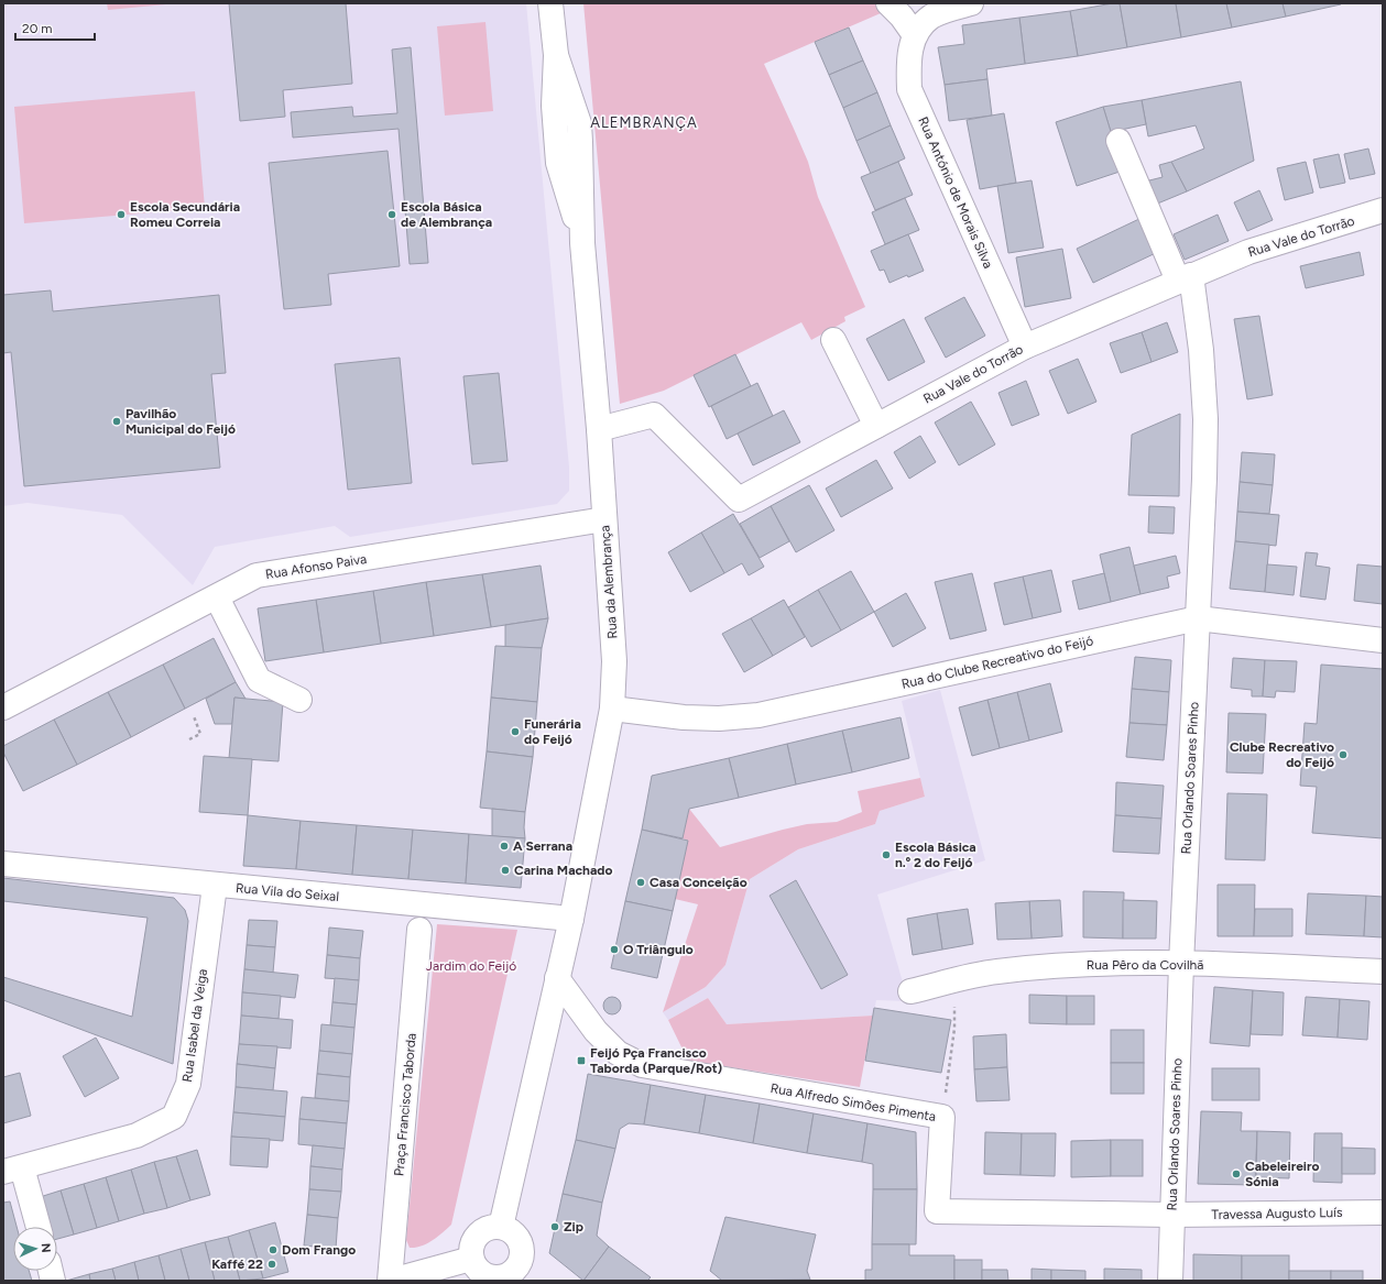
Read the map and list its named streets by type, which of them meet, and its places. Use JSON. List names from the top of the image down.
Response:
{
  "streets": {
    "street": [
      "Rua António de Morais Silva",
      "Rua Vale do Torrão",
      "Rua Afonso Paiva",
      "Rua da Alembrança",
      "Rua do Clube Recreativo do Feijó",
      "Rua Orlando Soares Pinho",
      "Rua Vila do Seixal",
      "Rua Pêro da Covilhã",
      "Rua Isabel da Veiga",
      "Rua Alfredo Simões Pimenta",
      "Praça Francisco Taborda",
      "Travessa Augusto Luís"
    ]
  },
  "crossings": [
    ["Rua António de Morais Silva", "Rua Vale do Torrão"],
    ["Rua Vale do Torrão", "Rua da Alembrança"],
    ["Rua Vale do Torrão", "Rua Orlando Soares Pinho"],
    ["Rua Afonso Paiva", "Rua da Alembrança"],
    ["Rua da Alembrança", "Rua do Clube Recreativo do Feijó"],
    ["Rua da Alembrança", "Rua Vila do Seixal"],
    ["Rua do Clube Recreativo do Feijó", "Rua Orlando Soares Pinho"],
    ["Rua Orlando Soares Pinho", "Rua Pêro da Covilhã"],
    ["Rua Orlando Soares Pinho", "Rua Alfredo Simões Pimenta"],
    ["Rua Orlando Soares Pinho", "Travessa Augusto Luís"],
    ["Rua Vila do Seixal", "Rua Isabel da Veiga"],
    ["Rua Alfredo Simões Pimenta", "Travessa Augusto Luís"]
  ],
  "districts": ["ALEMBRANÇA"],
  "parks": ["Jardim do Feijó"],
  "places": {
    "other": [
      "Escola Secundária Romeu Correia",
      "Escola Básica de Alembrança",
      "Pavilhão Municipal do Feijó",
      "Funerária do Feijó",
      "Clube Recreativo do Feijó",
      "A Serrana",
      "Escola Básica n.º 2 do Feijó",
      "Carina Machado",
      "Casa Conceição",
      "O Triângulo",
      "Cabeleireiro Sónia",
      "Zip",
      "Dom Frango",
      "Kaffé 22"
    ],
    "transit": ["Feijó Pça Francisco Taborda (Parque/Rot)"]
  },
  "scale_bar": "20 m",
  "north": "right"
}
